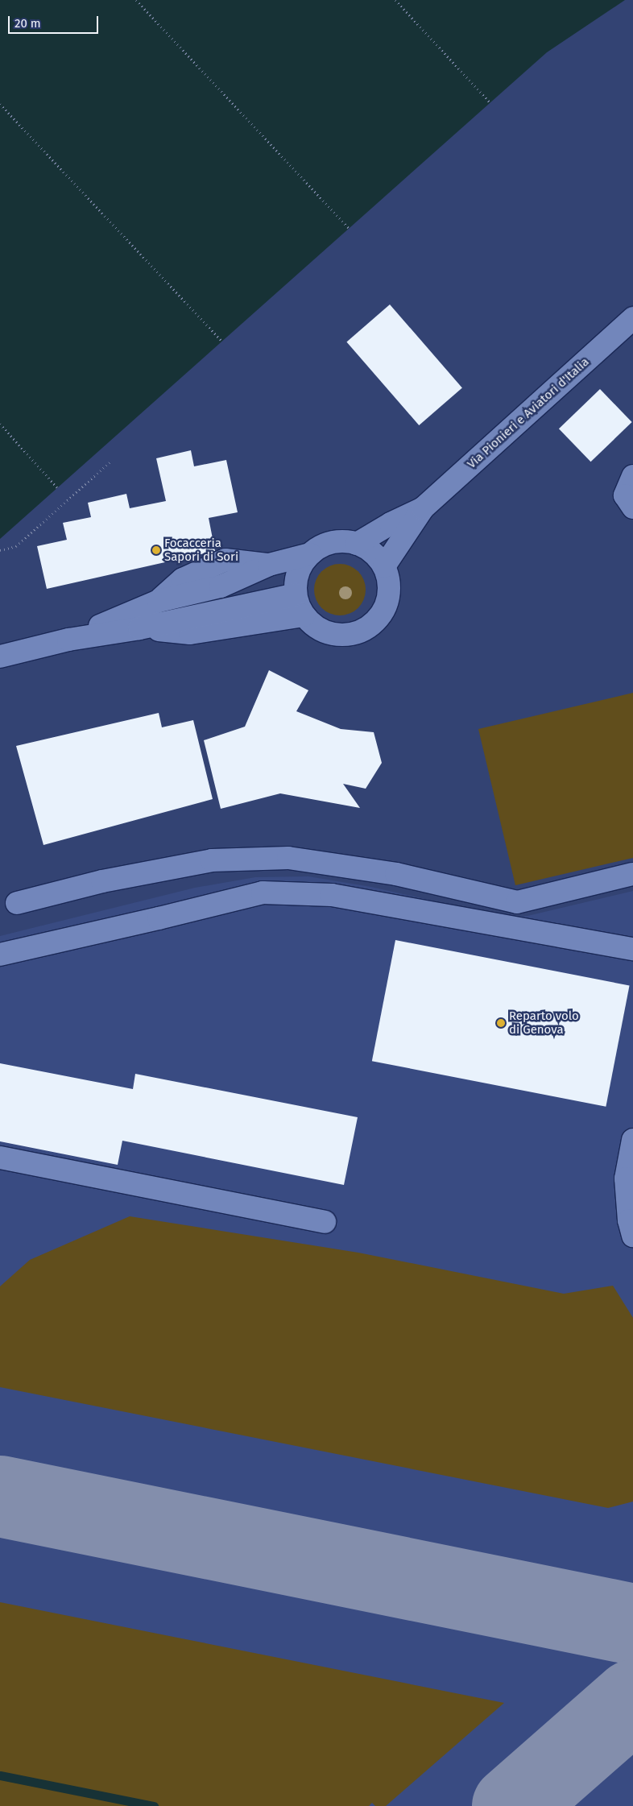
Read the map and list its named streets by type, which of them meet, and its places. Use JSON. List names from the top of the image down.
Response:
{
  "streets": {
    "street": ["Via Pionieri e Aviatori d'Italia"]
  },
  "places": ["Focacceria Sapori di Sori", "Reparto volo di Genova"],
  "scale_bar": "20 m"
}
